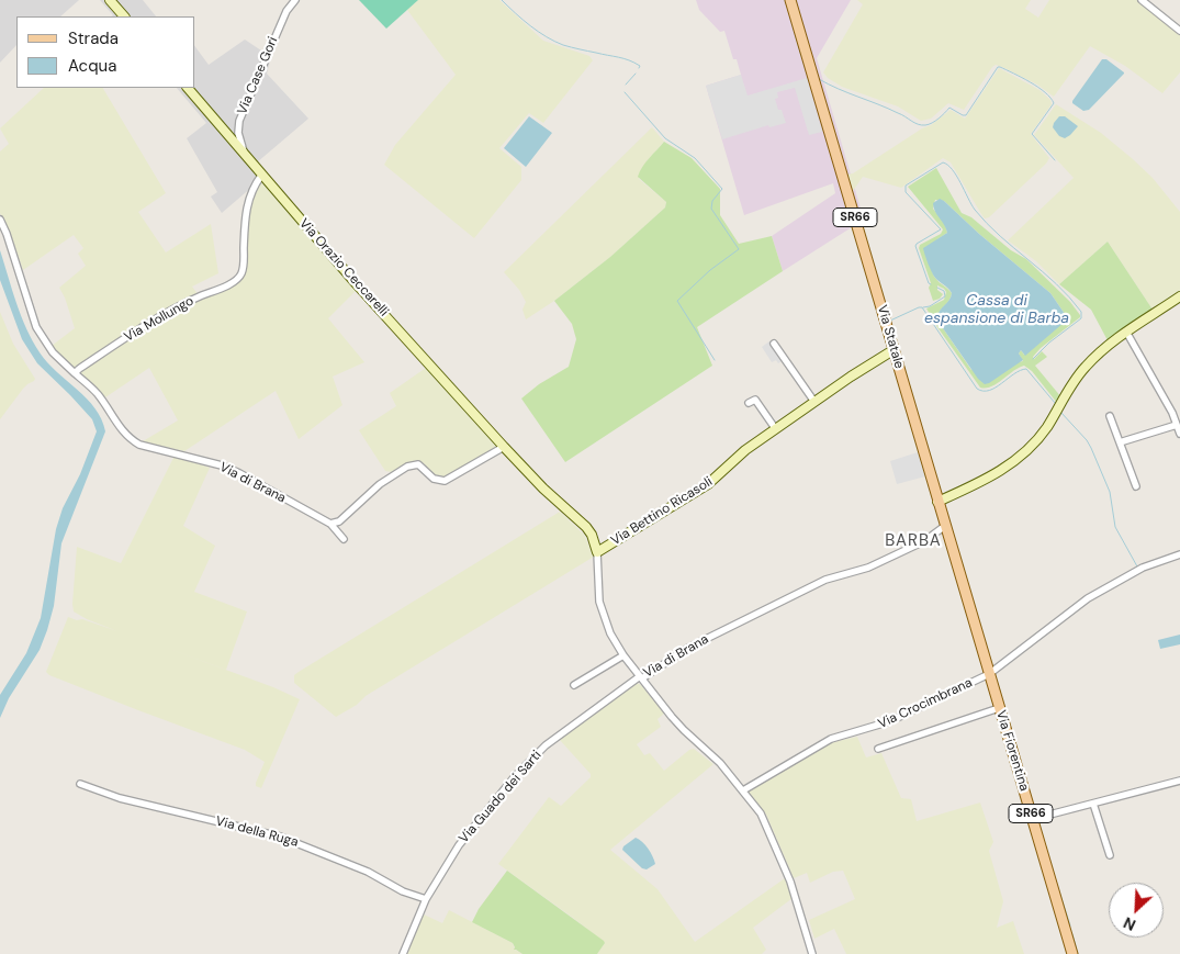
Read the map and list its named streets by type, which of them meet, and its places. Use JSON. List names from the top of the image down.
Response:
{
  "streets": {
    "main road": ["SR66", "Via Statale", "Via Fiorentina"],
    "street": [
      "Via Case Gori",
      "Via Orazio Ceccarelli",
      "Via Mollungo",
      "Via di Brana",
      "Via Bettino Ricasoli",
      "Via Crocimbrana",
      "Via Guado dei Sarti",
      "Via della Ruga"
    ]
  },
  "crossings": [
    ["Via Case Gori", "Via Orazio Ceccarelli"],
    ["Via Orazio Ceccarelli", "Via Mollungo"],
    ["Via Orazio Ceccarelli", "Via di Brana"],
    ["Via Mollungo", "Via di Brana"],
    ["Via Statale", "Via di Brana"],
    ["Via Statale", "Via Bettino Ricasoli"],
    ["Via Statale", "Via Crocimbrana"],
    ["Via Statale", "Via Fiorentina"],
    ["Via di Brana", "Via Bettino Ricasoli"],
    ["Via di Brana", "Via Guado dei Sarti"],
    ["Via Crocimbrana", "Via Fiorentina"],
    ["Via Guado dei Sarti", "Via della Ruga"]
  ],
  "districts": ["BARBA"],
  "water": ["Cassa di espansione di Barba"],
  "legend": ["Strada", "Acqua"],
  "north": "bottom left"
}
